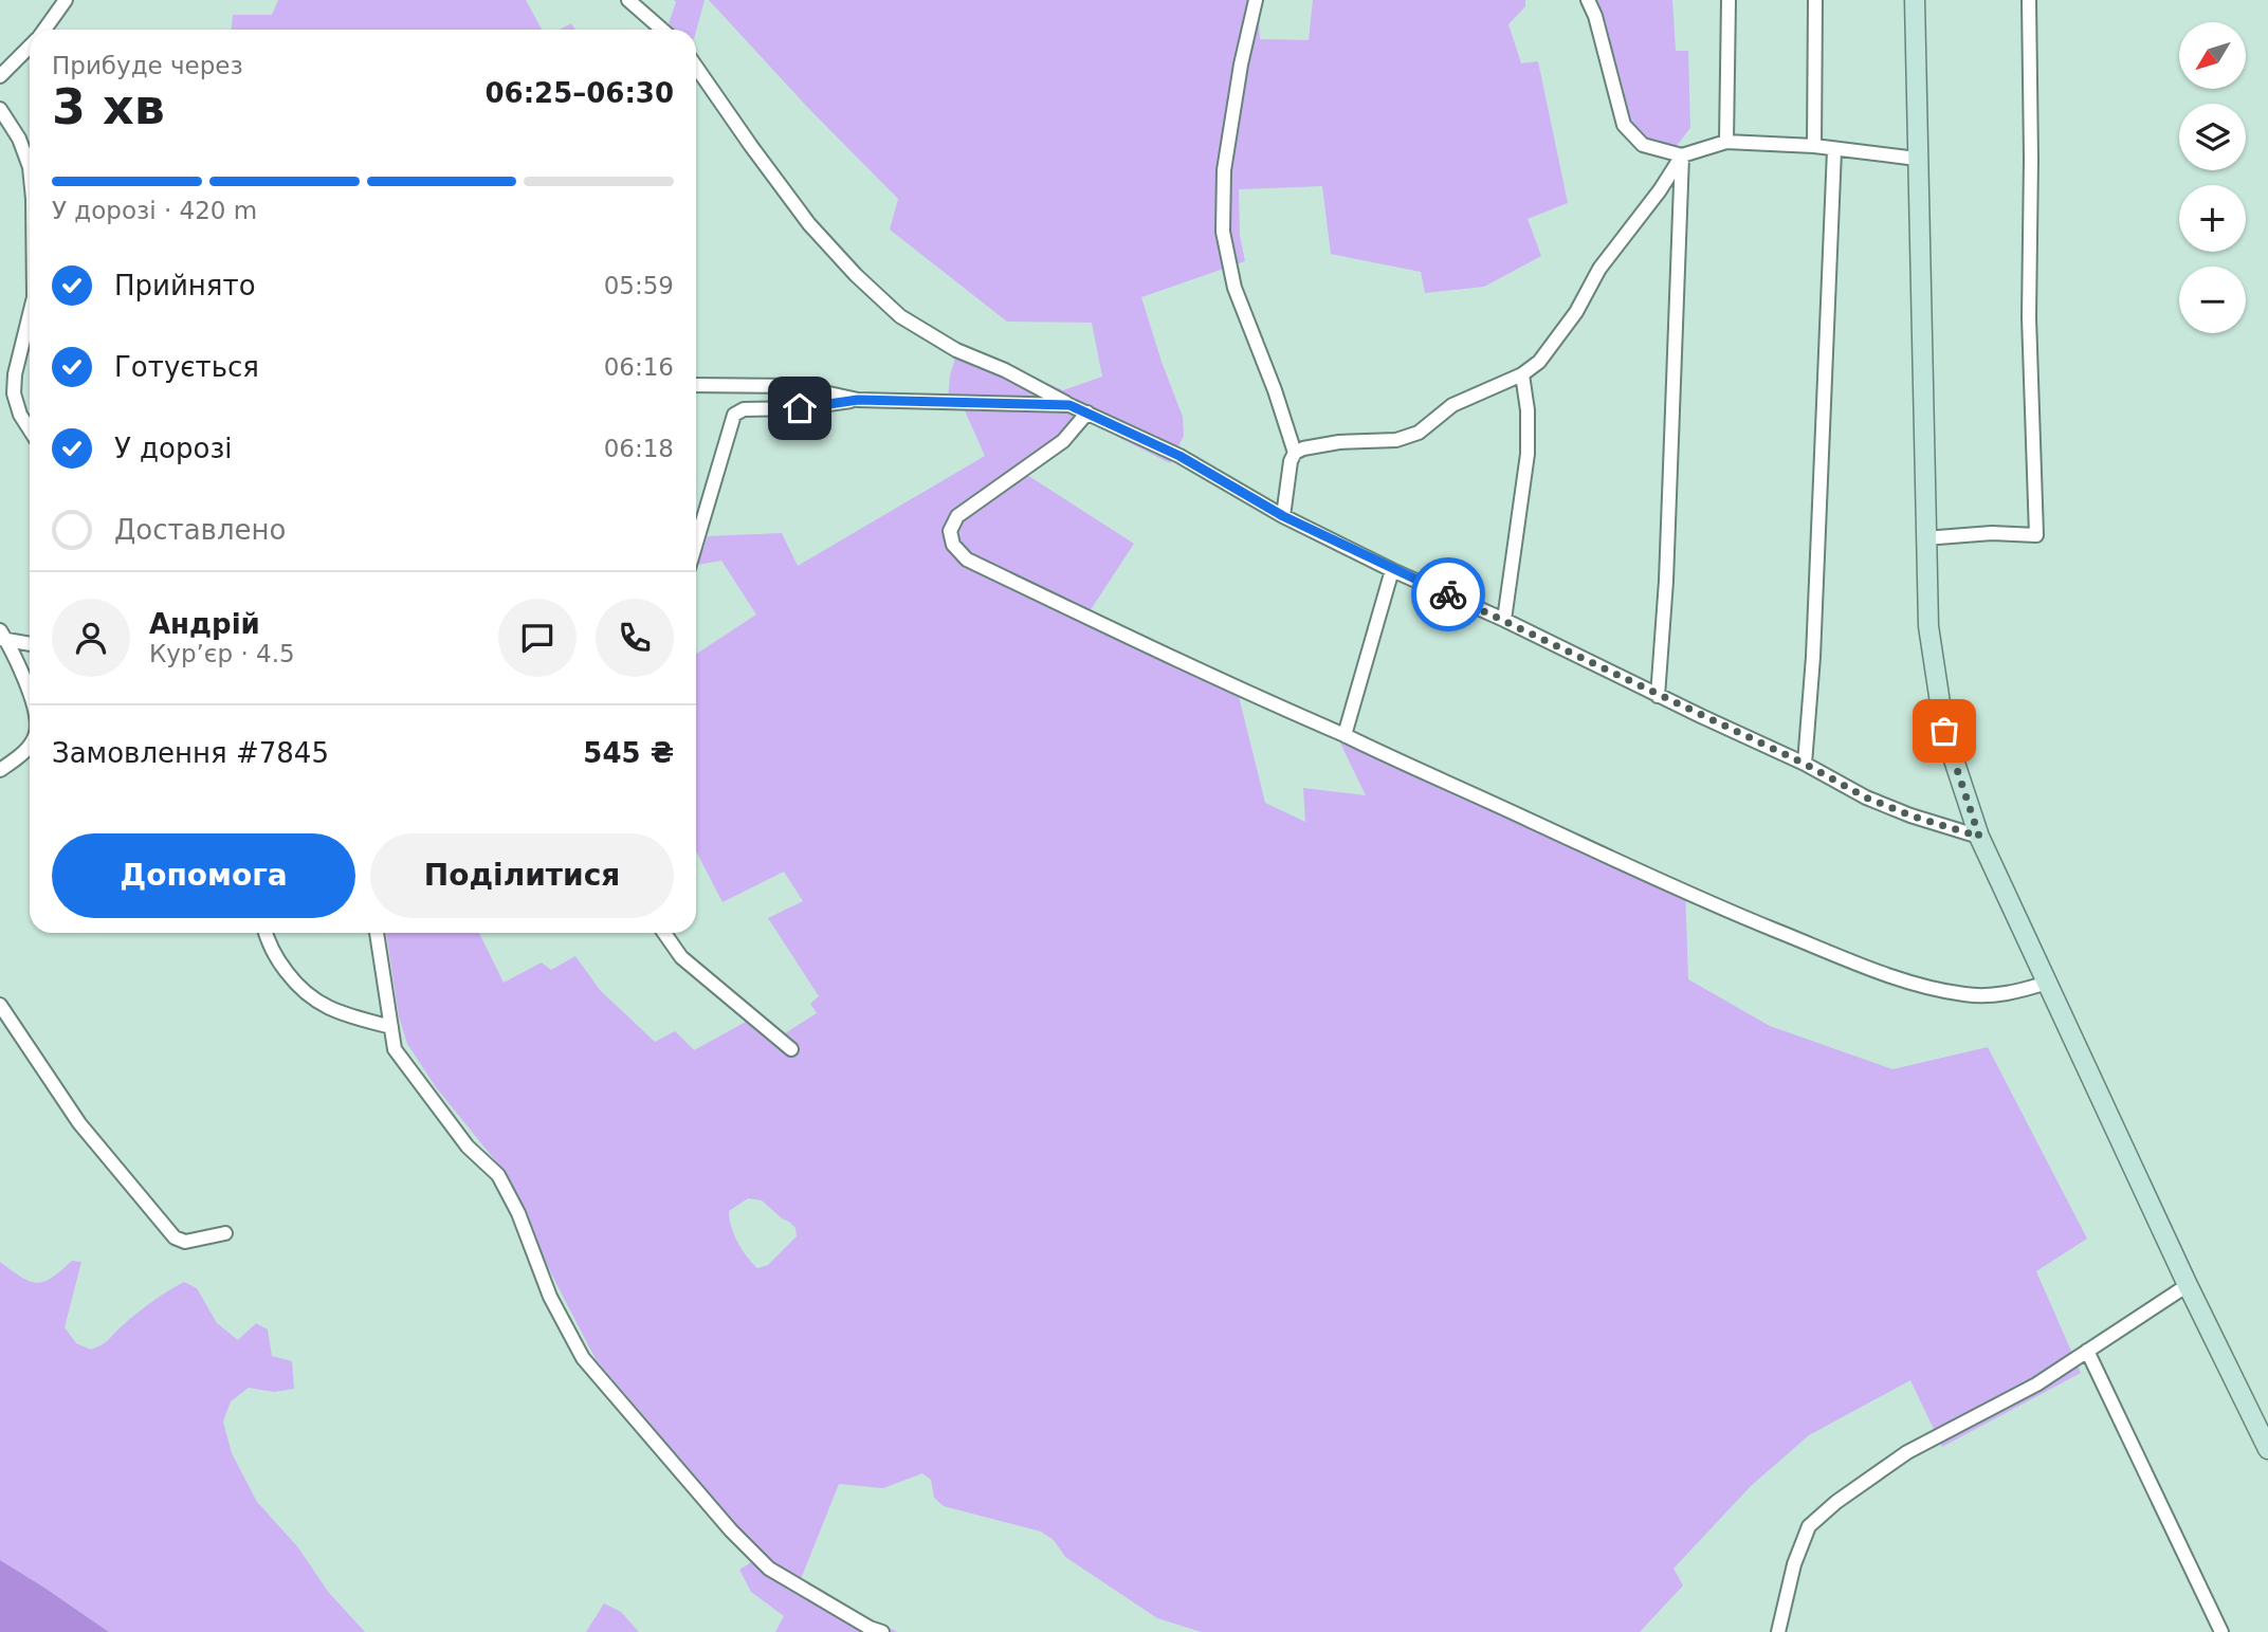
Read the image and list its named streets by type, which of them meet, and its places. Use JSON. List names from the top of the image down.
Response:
{
  "north": "bottom left",
  "page": {
    "map_buttons": ["+", "−"],
    "heading": ["3 хв", "Прибуде через", "06:25–06:30"],
    "panel": [
      "Андрій",
      "Кур’єр · 4.5",
      "Замовлення #7845",
      "545 ₴"
    ],
    "bar": "У дорозі · 420 m",
    "list": [
      ["Прийнято", "05:59"],
      ["Готується", "06:16"],
      ["У дорозі", "06:18"],
      "Доставлено"
    ],
    "buttons": ["Допомога", "Поділитися"]
  }
}
